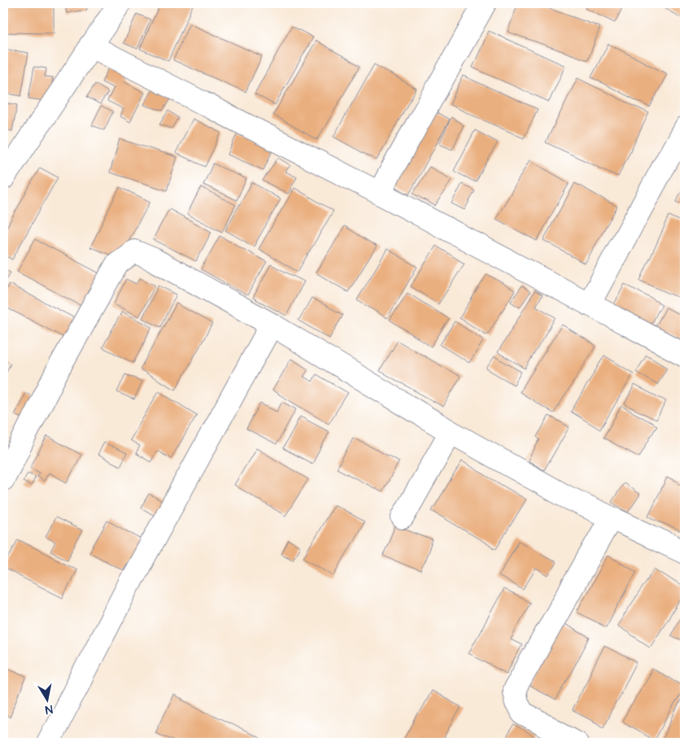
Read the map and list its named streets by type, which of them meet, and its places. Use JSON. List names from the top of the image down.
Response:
{
  "north": "bottom"
}
